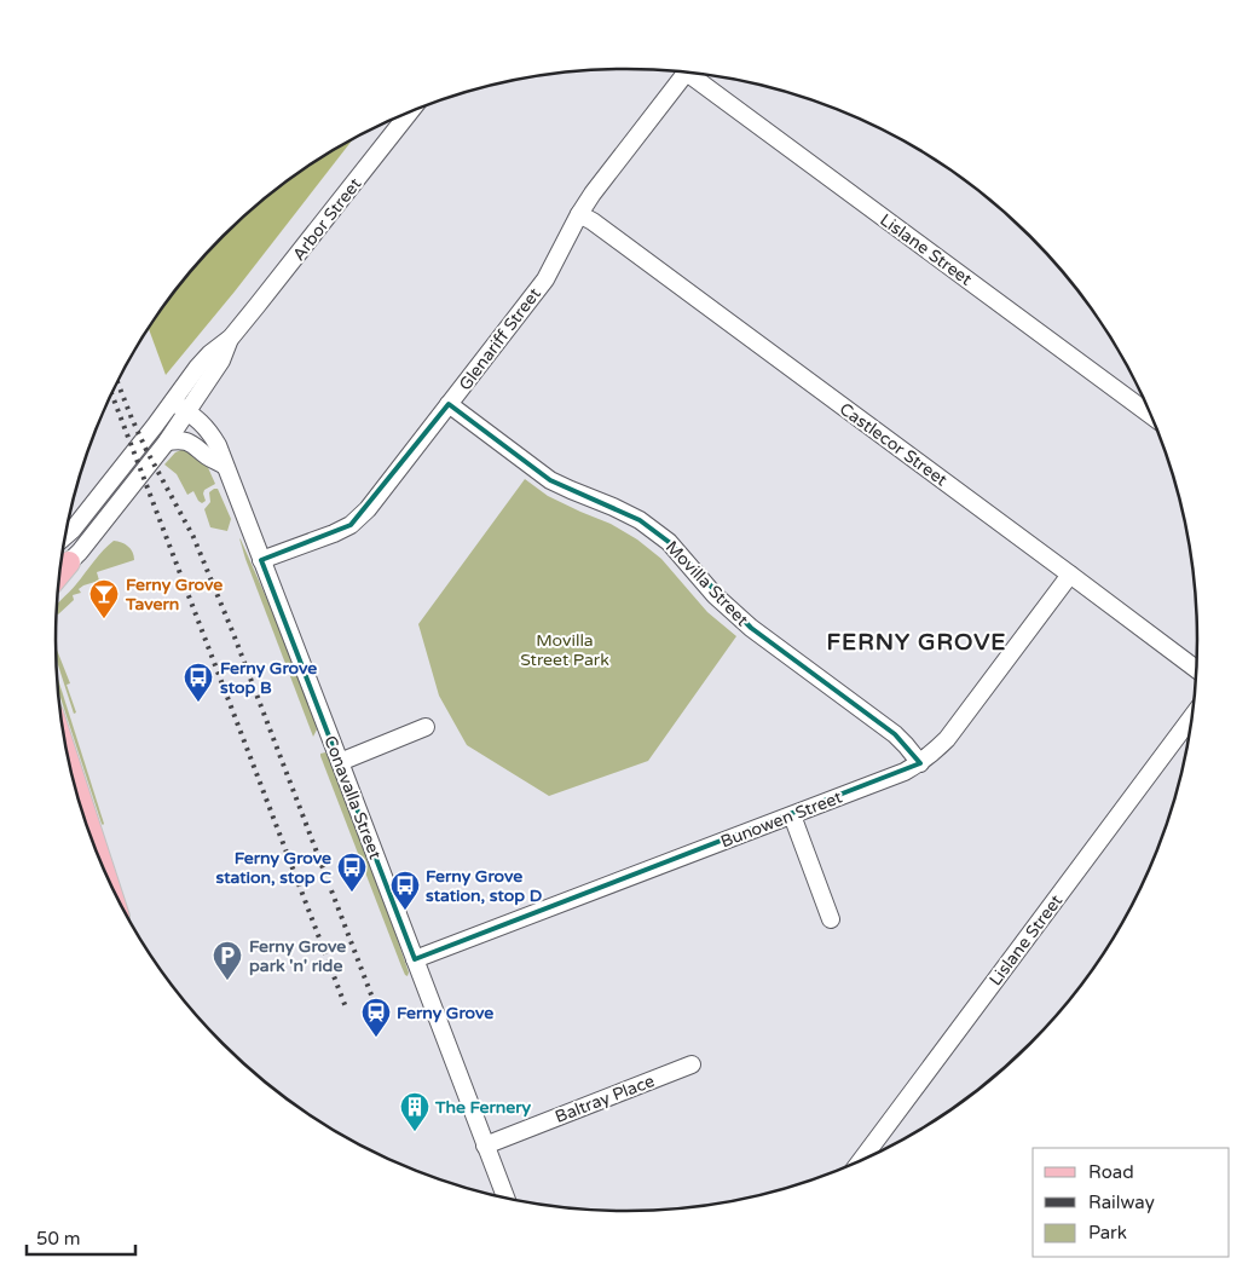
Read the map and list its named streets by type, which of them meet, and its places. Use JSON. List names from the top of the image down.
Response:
{
  "streets": {
    "street": [
      "Arbor Street",
      "Lislane Street",
      "Glenariff Street",
      "Castlecor Street",
      "Movilla Street",
      "Conavalla Street",
      "Bunowen Street",
      "Baltray Place"
    ]
  },
  "crossings": [
    ["Arbor Street", "Conavalla Street"],
    ["Glenariff Street", "Castlecor Street"],
    ["Glenariff Street", "Movilla Street"],
    ["Glenariff Street", "Conavalla Street"],
    ["Castlecor Street", "Bunowen Street"],
    ["Movilla Street", "Bunowen Street"],
    ["Conavalla Street", "Bunowen Street"],
    ["Conavalla Street", "Baltray Place"]
  ],
  "districts": ["FERNY GROVE"],
  "parks": ["Movilla Street Park"],
  "places": {
    "bar": ["Ferny Grove Tavern"],
    "bus stop": ["Ferny Grove stop B", "Ferny Grove station, stop C", "Ferny Grove station, stop D"],
    "parking": ["Ferny Grove park 'n' ride"],
    "station": ["Ferny Grove"],
    "building": ["The Fernery"]
  },
  "legend": ["Road", "Railway", "Park"],
  "scale_bar": "50 m"
}
